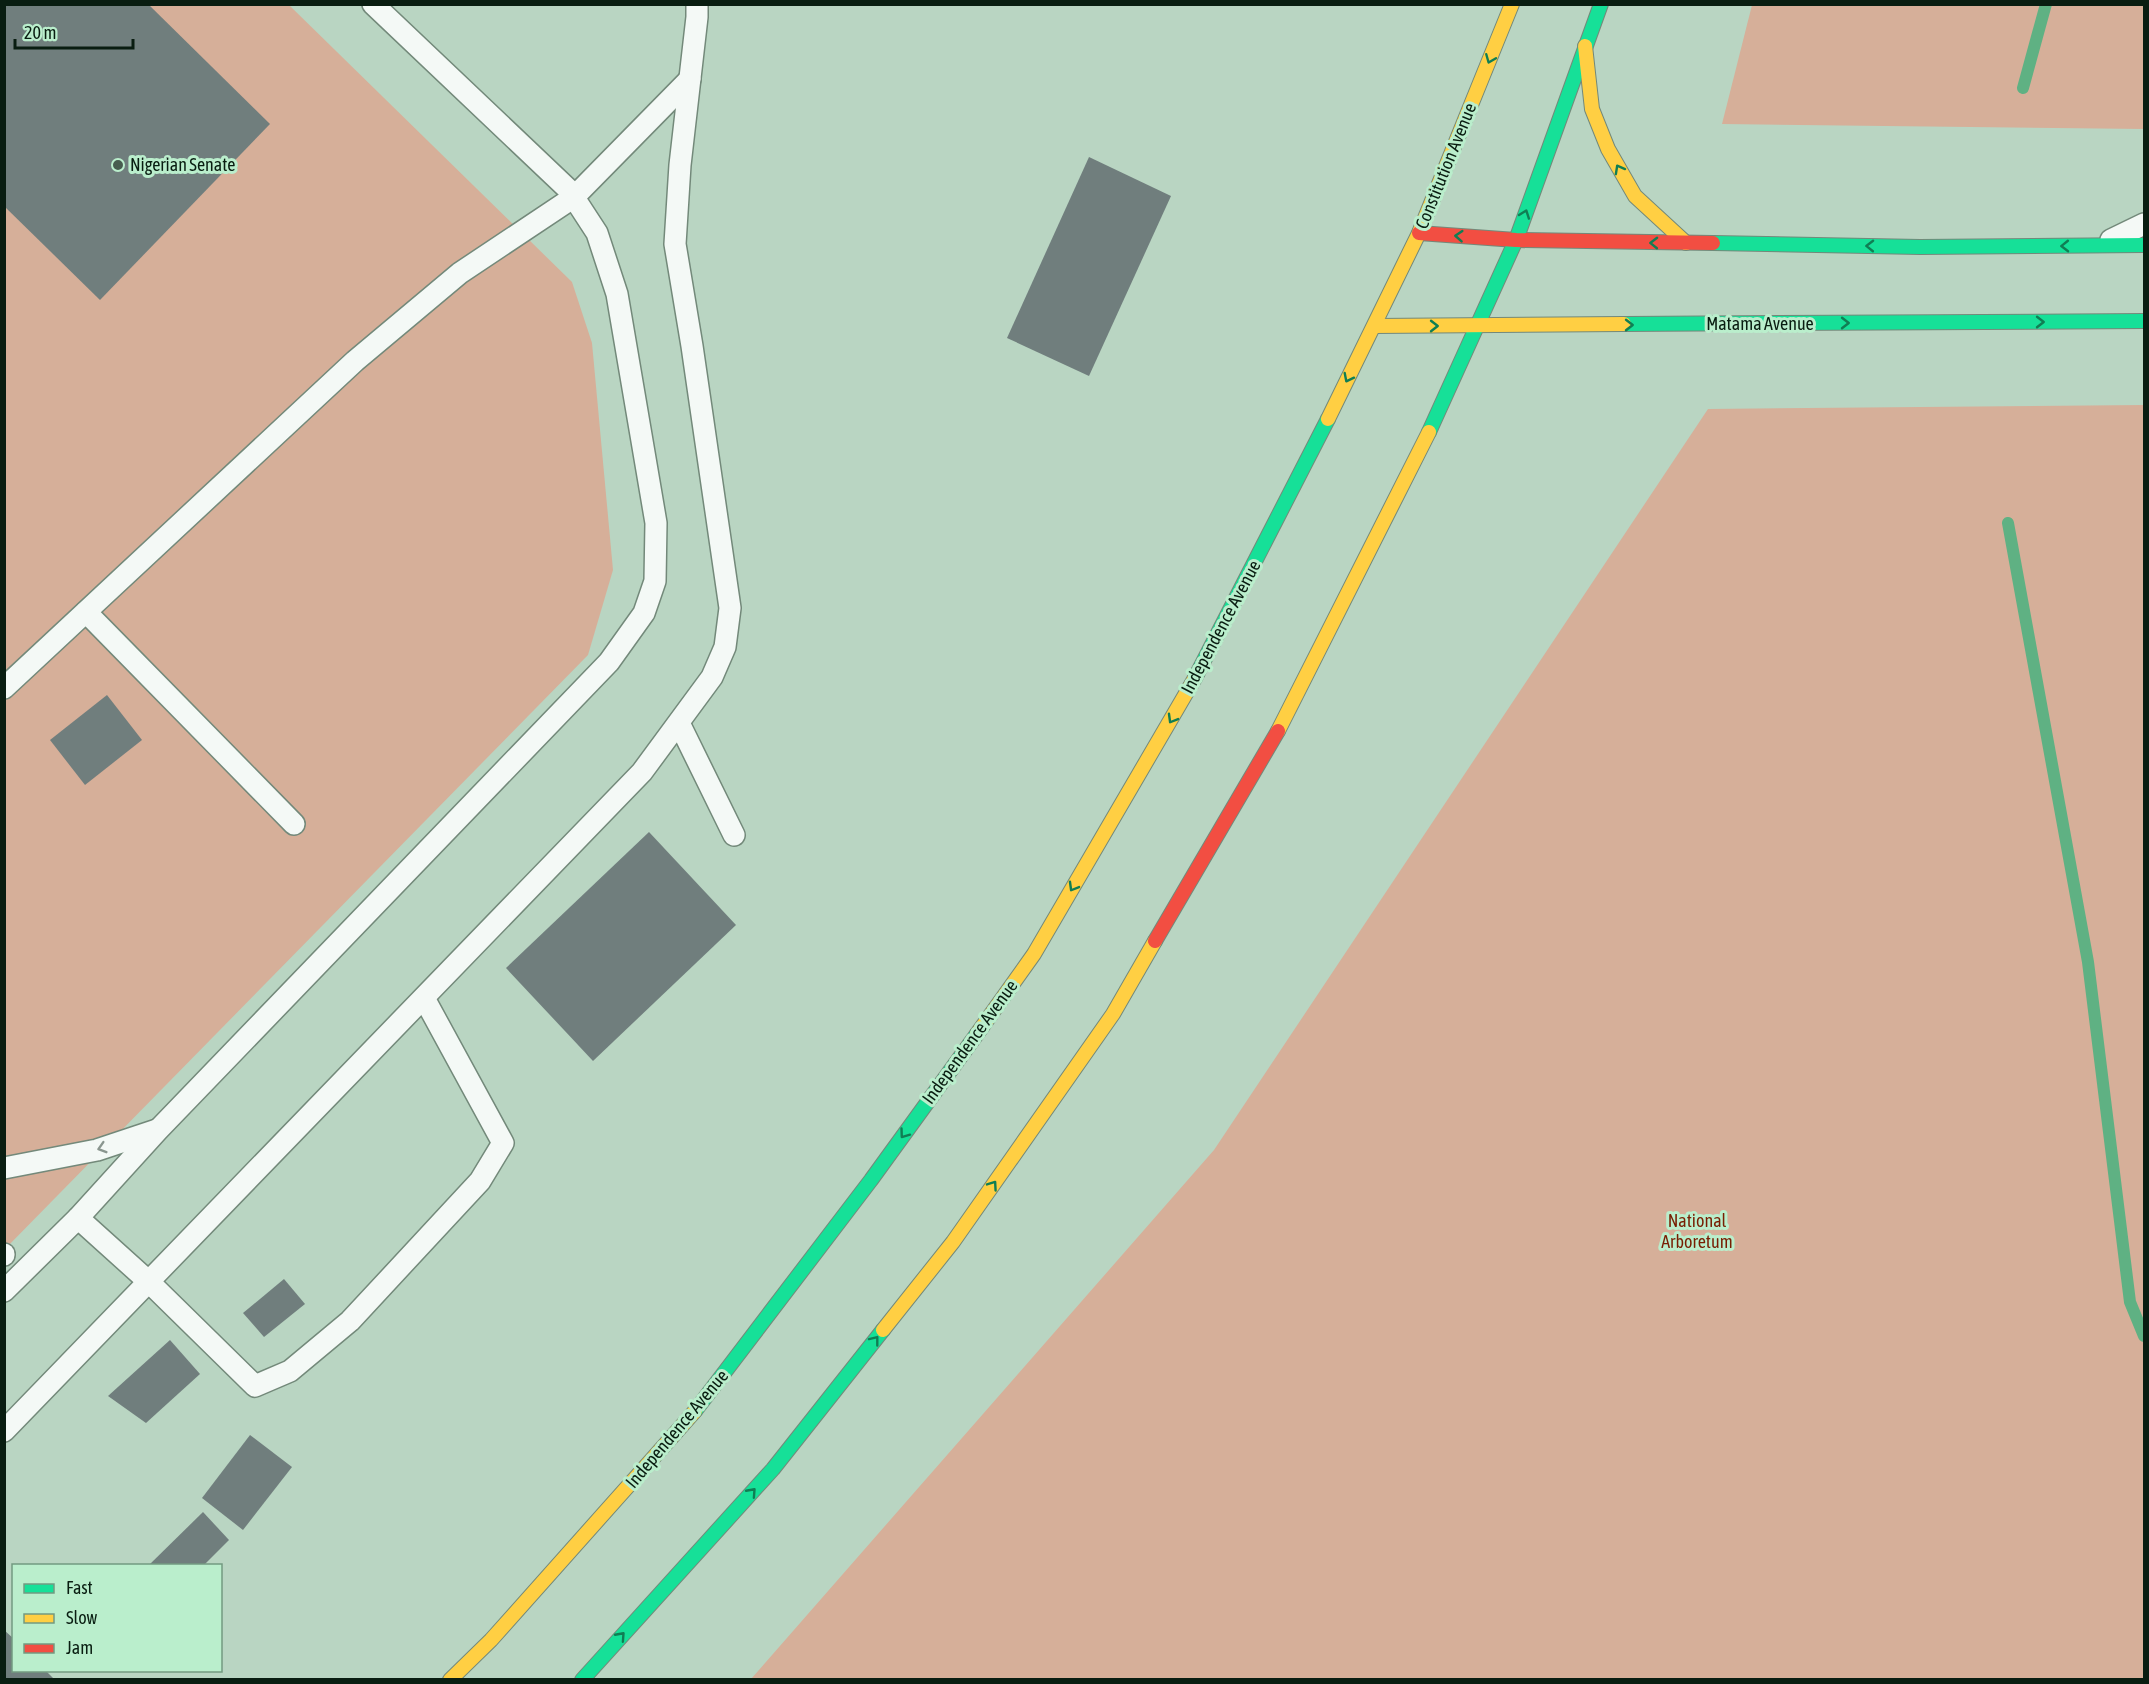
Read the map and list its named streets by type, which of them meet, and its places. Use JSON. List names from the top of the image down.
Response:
{
  "streets": {
    "main road": ["Constitution Avenue", "Matama Avenue", "Independence Avenue"]
  },
  "crossings": [
    ["Constitution Avenue", "Matama Avenue"],
    ["Constitution Avenue", "Independence Avenue"],
    ["Matama Avenue", "Independence Avenue"]
  ],
  "parks": ["National Arboretum"],
  "places": ["Nigerian Senate"],
  "legend": ["Fast", "Slow", "Jam"],
  "scale_bar": "20 m"
}
